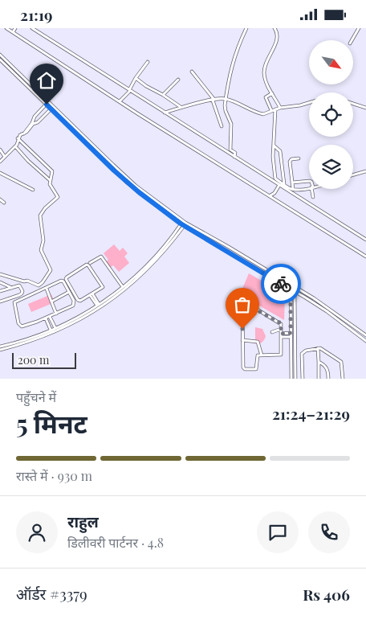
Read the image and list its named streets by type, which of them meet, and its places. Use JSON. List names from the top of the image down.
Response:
{
  "scale_bar": "200 m",
  "north": "bottom right",
  "page": {
    "status": "21:19",
    "scale": "200 m",
    "heading": ["5 मिनट", "पहुँचने में", "21:24–21:29"],
    "panel": [
      "राहुल",
      "डिलीवरी पार्टनर · 4.8",
      "ऑर्डर #3379",
      "Rs 406"
    ],
    "bar": "रास्ते में · 930 m"
  }
}
